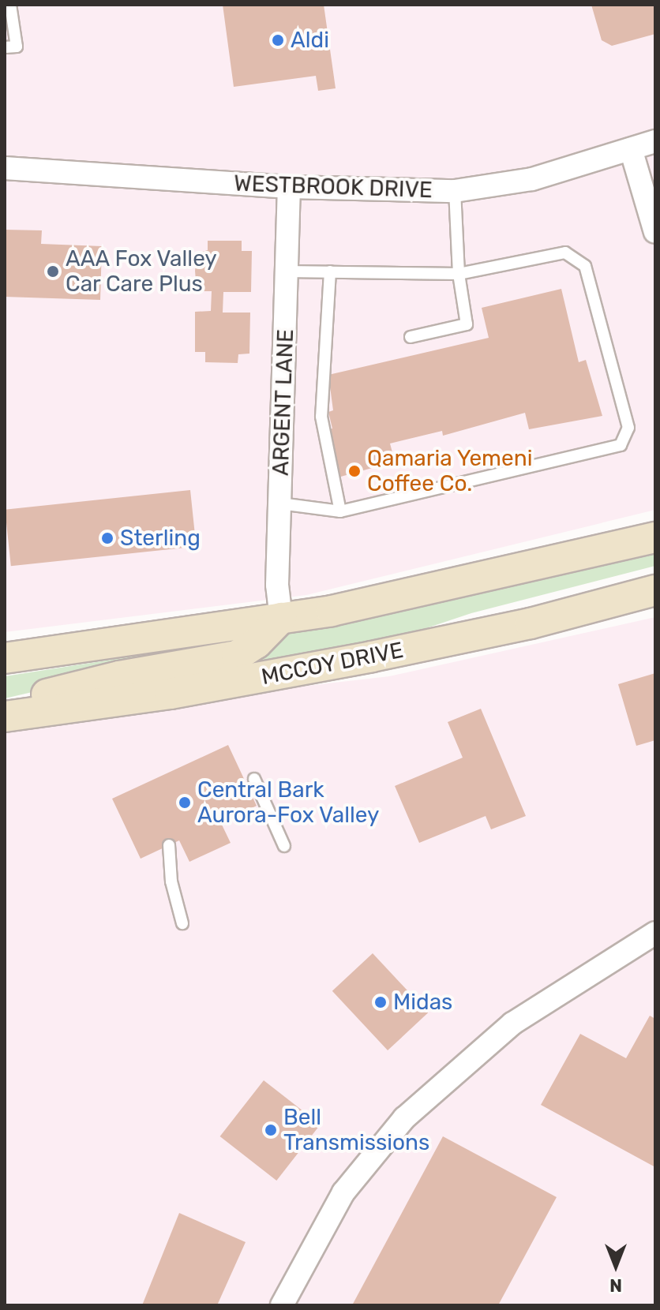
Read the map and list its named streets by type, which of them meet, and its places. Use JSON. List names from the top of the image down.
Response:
{
  "streets": {
    "street": ["WESTBROOK DRIVE", "ARGENT LANE", "MCCOY DRIVE"]
  },
  "crossings": [
    ["WESTBROOK DRIVE", "ARGENT LANE"]
  ],
  "places": [
    "Aldi",
    "AAA Fox Valley Car Care Plus",
    "Qamaria Yemeni Coffee Co.",
    "Sterling",
    "Central Bark Aurora-Fox Valley",
    "Midas",
    "Bell Transmissions"
  ],
  "north": "bottom"
}
